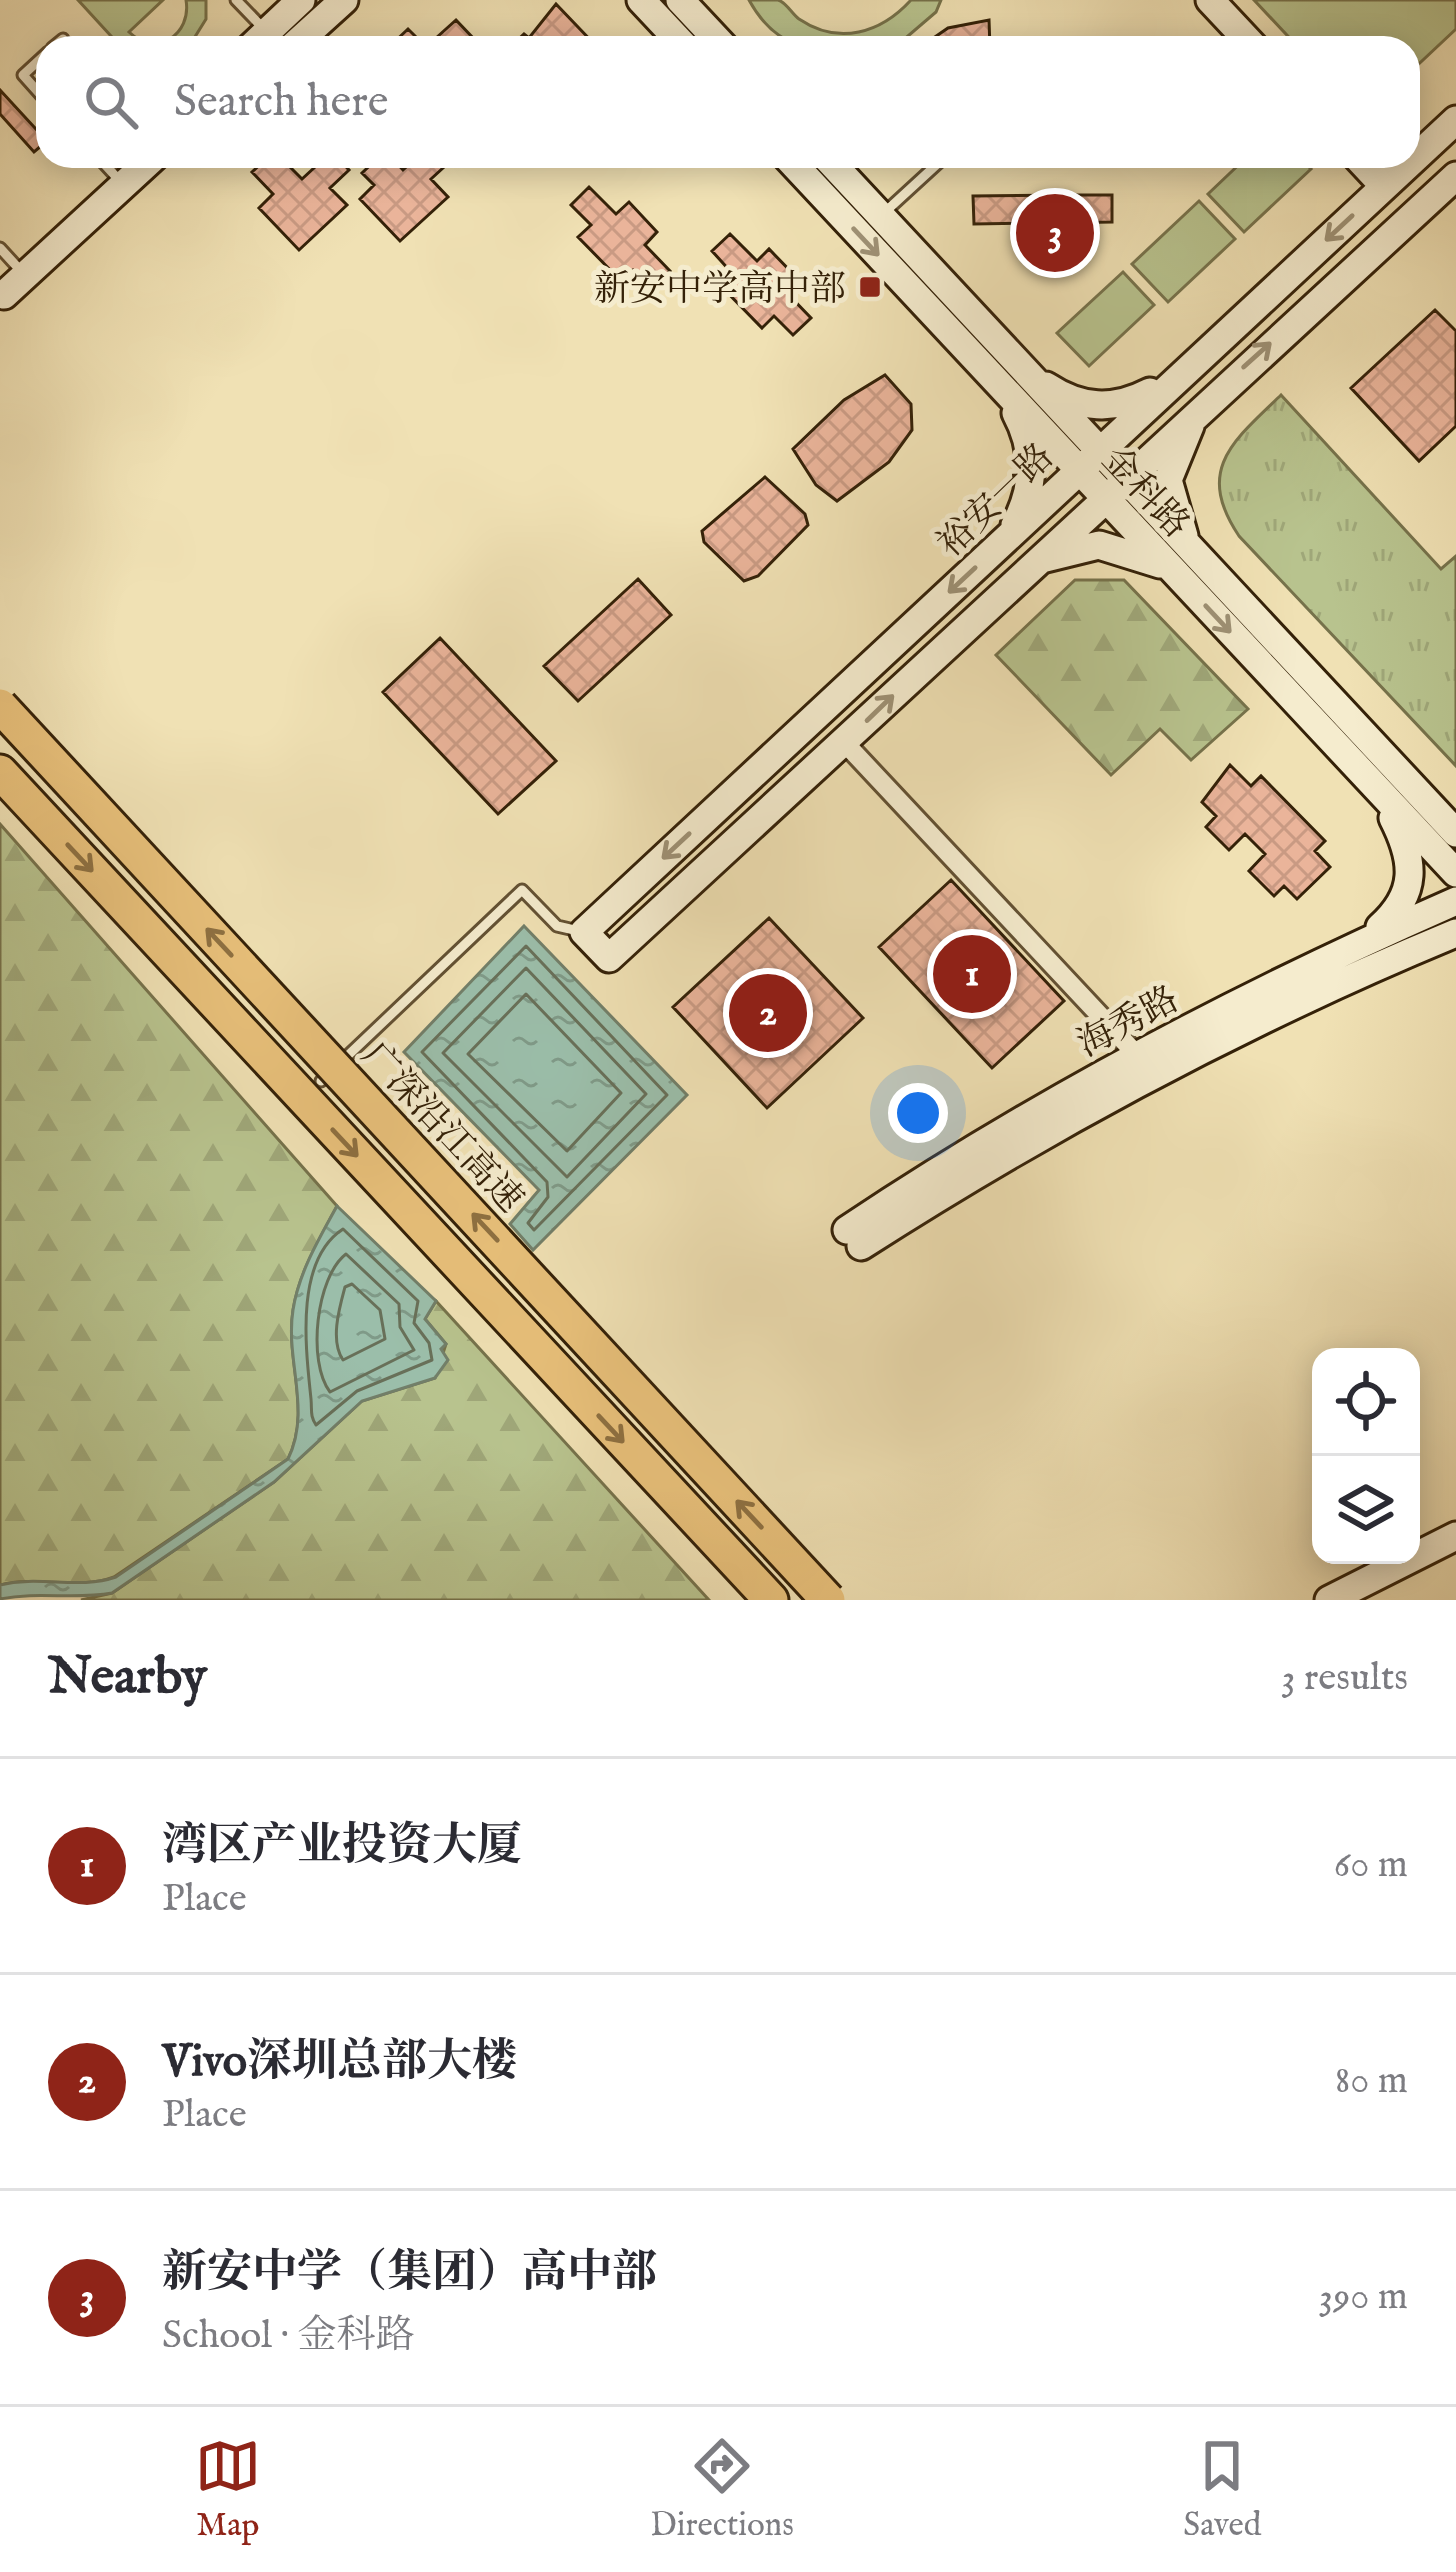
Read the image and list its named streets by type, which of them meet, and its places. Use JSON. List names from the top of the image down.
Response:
{
  "streets": {
    "highway": ["广深沿江高速"],
    "main road": ["金科路", "裕安一路", "海秀路"]
  },
  "crossings": [
    ["金科路", "裕安一路"]
  ],
  "places": {
    "transit": ["新安中学高中部"]
  },
  "page": {
    "search": "Search here",
    "pins": ["3", "1", "2"],
    "heading": ["Nearby", "3 results"],
    "list": [
      {
        "mark": "1",
        "name": "湾区产业投资大厦",
        "note": "Place",
        "value": "60 m"
      },
      {
        "mark": "2",
        "name": "Vivo深圳总部大楼",
        "note": "Place",
        "value": "80 m"
      },
      {
        "mark": "3",
        "name": "新安中学（集团）高中部",
        "note": "School · 金科路",
        "value": "390 m"
      }
    ],
    "nav": ["Map", "Directions", "Saved"]
  }
}
